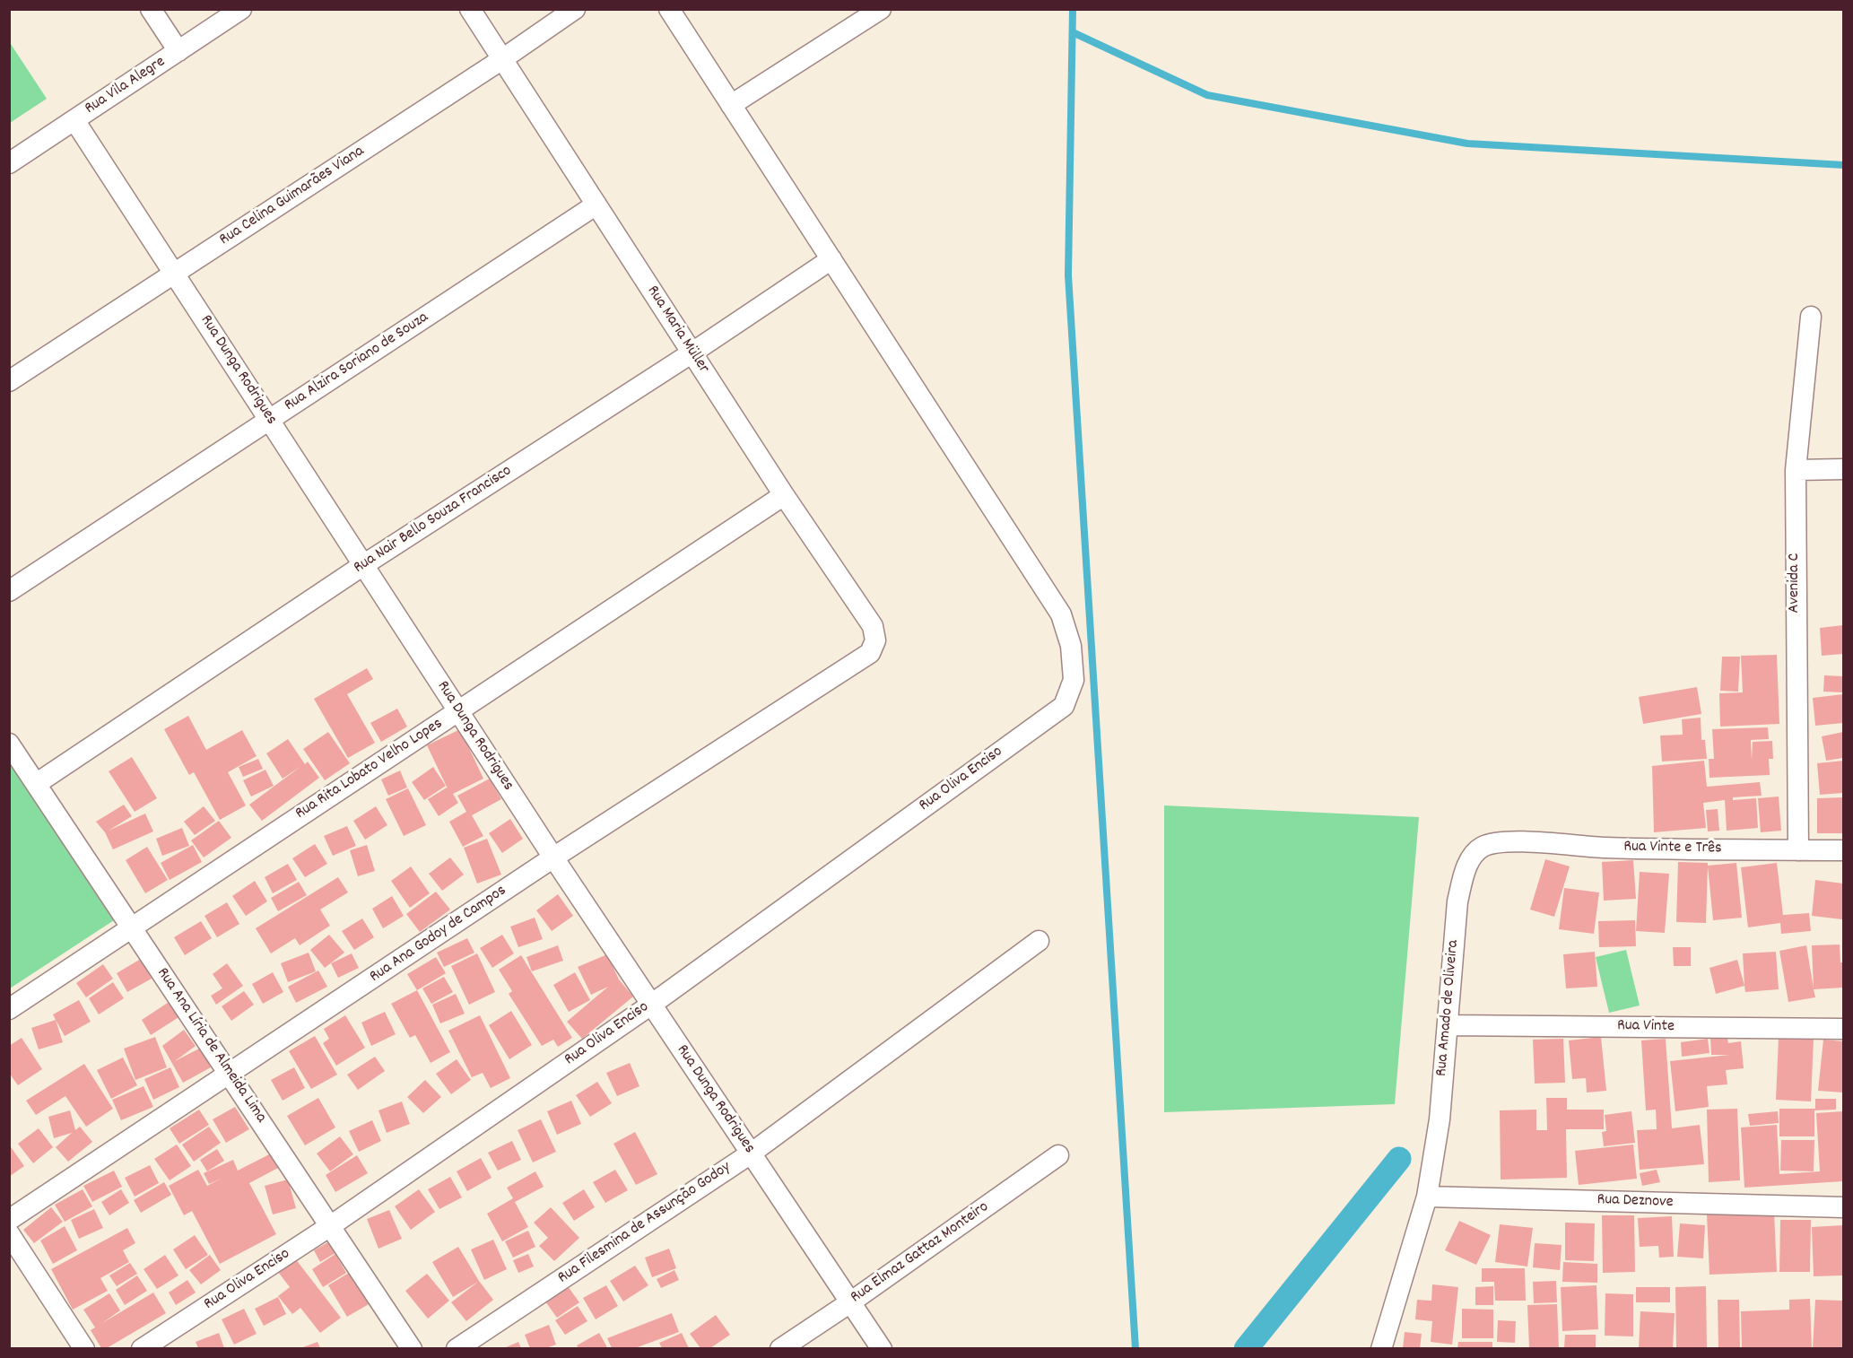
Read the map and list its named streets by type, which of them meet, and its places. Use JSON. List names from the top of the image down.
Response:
{
  "streets": {
    "street": [
      "Rua Vila Alegre",
      "Rua Celina Guimarães Viana",
      "Rua Maria Müller",
      "Rua Alzira Soriano de Souza",
      "Rua Dunga Rodrigues",
      "Rua Nair Bello Souza Francisco",
      "Avenida C",
      "Rua Rita Lobato Velho Lopes",
      "Rua Oliva Enciso",
      "Rua Vinte e Três",
      "Rua Ana Godoy de Campos",
      "Rua Amado de Oliveira",
      "Rua Vinte",
      "Rua Ana Líria de Almeida Lima",
      "Rua Deznove",
      "Rua Filesmina de Assunção Godoy",
      "Rua Elmaz Gattaz Monteiro"
    ]
  },
  "crossings": [
    ["Rua Vila Alegre", "Rua Dunga Rodrigues"],
    ["Rua Celina Guimarães Viana", "Rua Maria Müller"],
    ["Rua Celina Guimarães Viana", "Rua Dunga Rodrigues"],
    ["Rua Maria Müller", "Rua Alzira Soriano de Souza"],
    ["Rua Maria Müller", "Rua Nair Bello Souza Francisco"],
    ["Rua Maria Müller", "Rua Rita Lobato Velho Lopes"],
    ["Rua Maria Müller", "Rua Ana Godoy de Campos"],
    ["Rua Alzira Soriano de Souza", "Rua Dunga Rodrigues"],
    ["Rua Dunga Rodrigues", "Rua Nair Bello Souza Francisco"],
    ["Rua Dunga Rodrigues", "Rua Rita Lobato Velho Lopes"],
    ["Rua Dunga Rodrigues", "Rua Oliva Enciso"],
    ["Rua Dunga Rodrigues", "Rua Ana Godoy de Campos"],
    ["Rua Dunga Rodrigues", "Rua Filesmina de Assunção Godoy"],
    ["Rua Dunga Rodrigues", "Rua Elmaz Gattaz Monteiro"],
    ["Rua Nair Bello Souza Francisco", "Rua Oliva Enciso"],
    ["Rua Nair Bello Souza Francisco", "Rua Ana Líria de Almeida Lima"],
    ["Avenida C", "Rua Vinte e Três"],
    ["Rua Rita Lobato Velho Lopes", "Rua Ana Líria de Almeida Lima"],
    ["Rua Oliva Enciso", "Rua Ana Líria de Almeida Lima"],
    ["Rua Vinte e Três", "Rua Amado de Oliveira"],
    ["Rua Ana Godoy de Campos", "Rua Ana Líria de Almeida Lima"],
    ["Rua Amado de Oliveira", "Rua Vinte"],
    ["Rua Amado de Oliveira", "Rua Deznove"]
  ]
}
